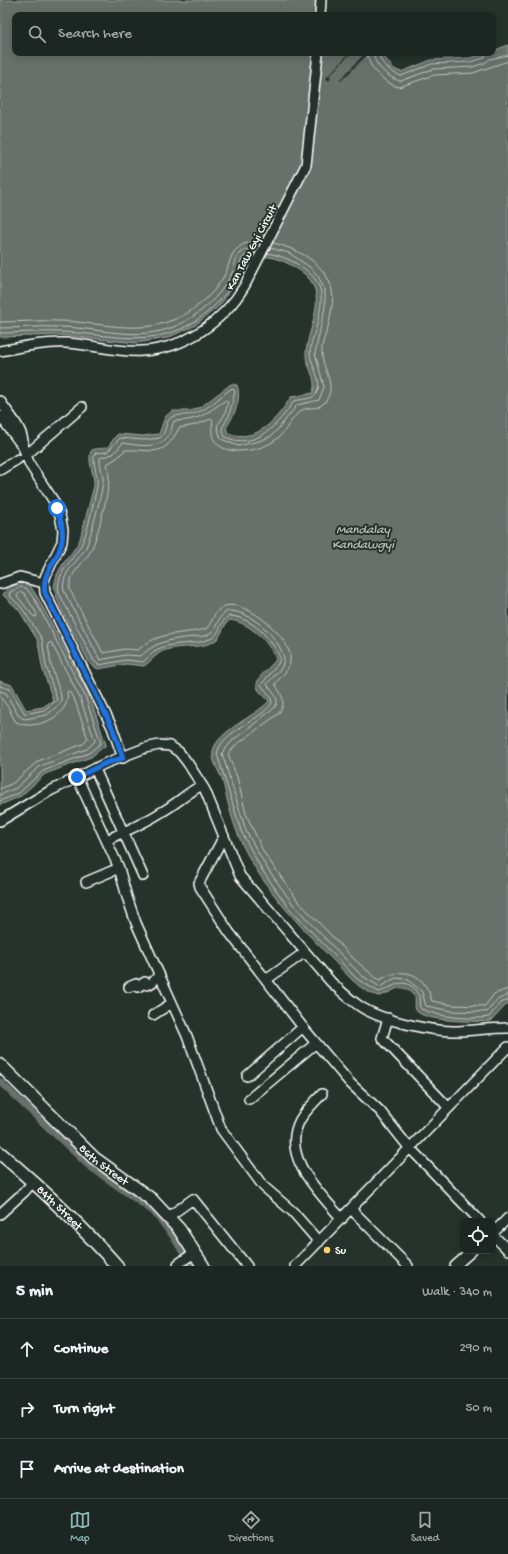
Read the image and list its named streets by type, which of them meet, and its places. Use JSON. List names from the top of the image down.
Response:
{
  "streets": {
    "main road": ["86th Street", "84th Street"],
    "street": ["Kan Taw Gyi Circuit"]
  },
  "water": ["Mandalay Kandawgyi"],
  "places": ["Su"],
  "page": {
    "search": "Search here",
    "heading": ["5 min", "Walk · 340 m"],
    "list": [
      ["Continue", "290 m"],
      ["Turn right", "50 m"],
      "Arrive at destination"
    ],
    "nav": ["Map", "Directions", "Saved"]
  }
}
